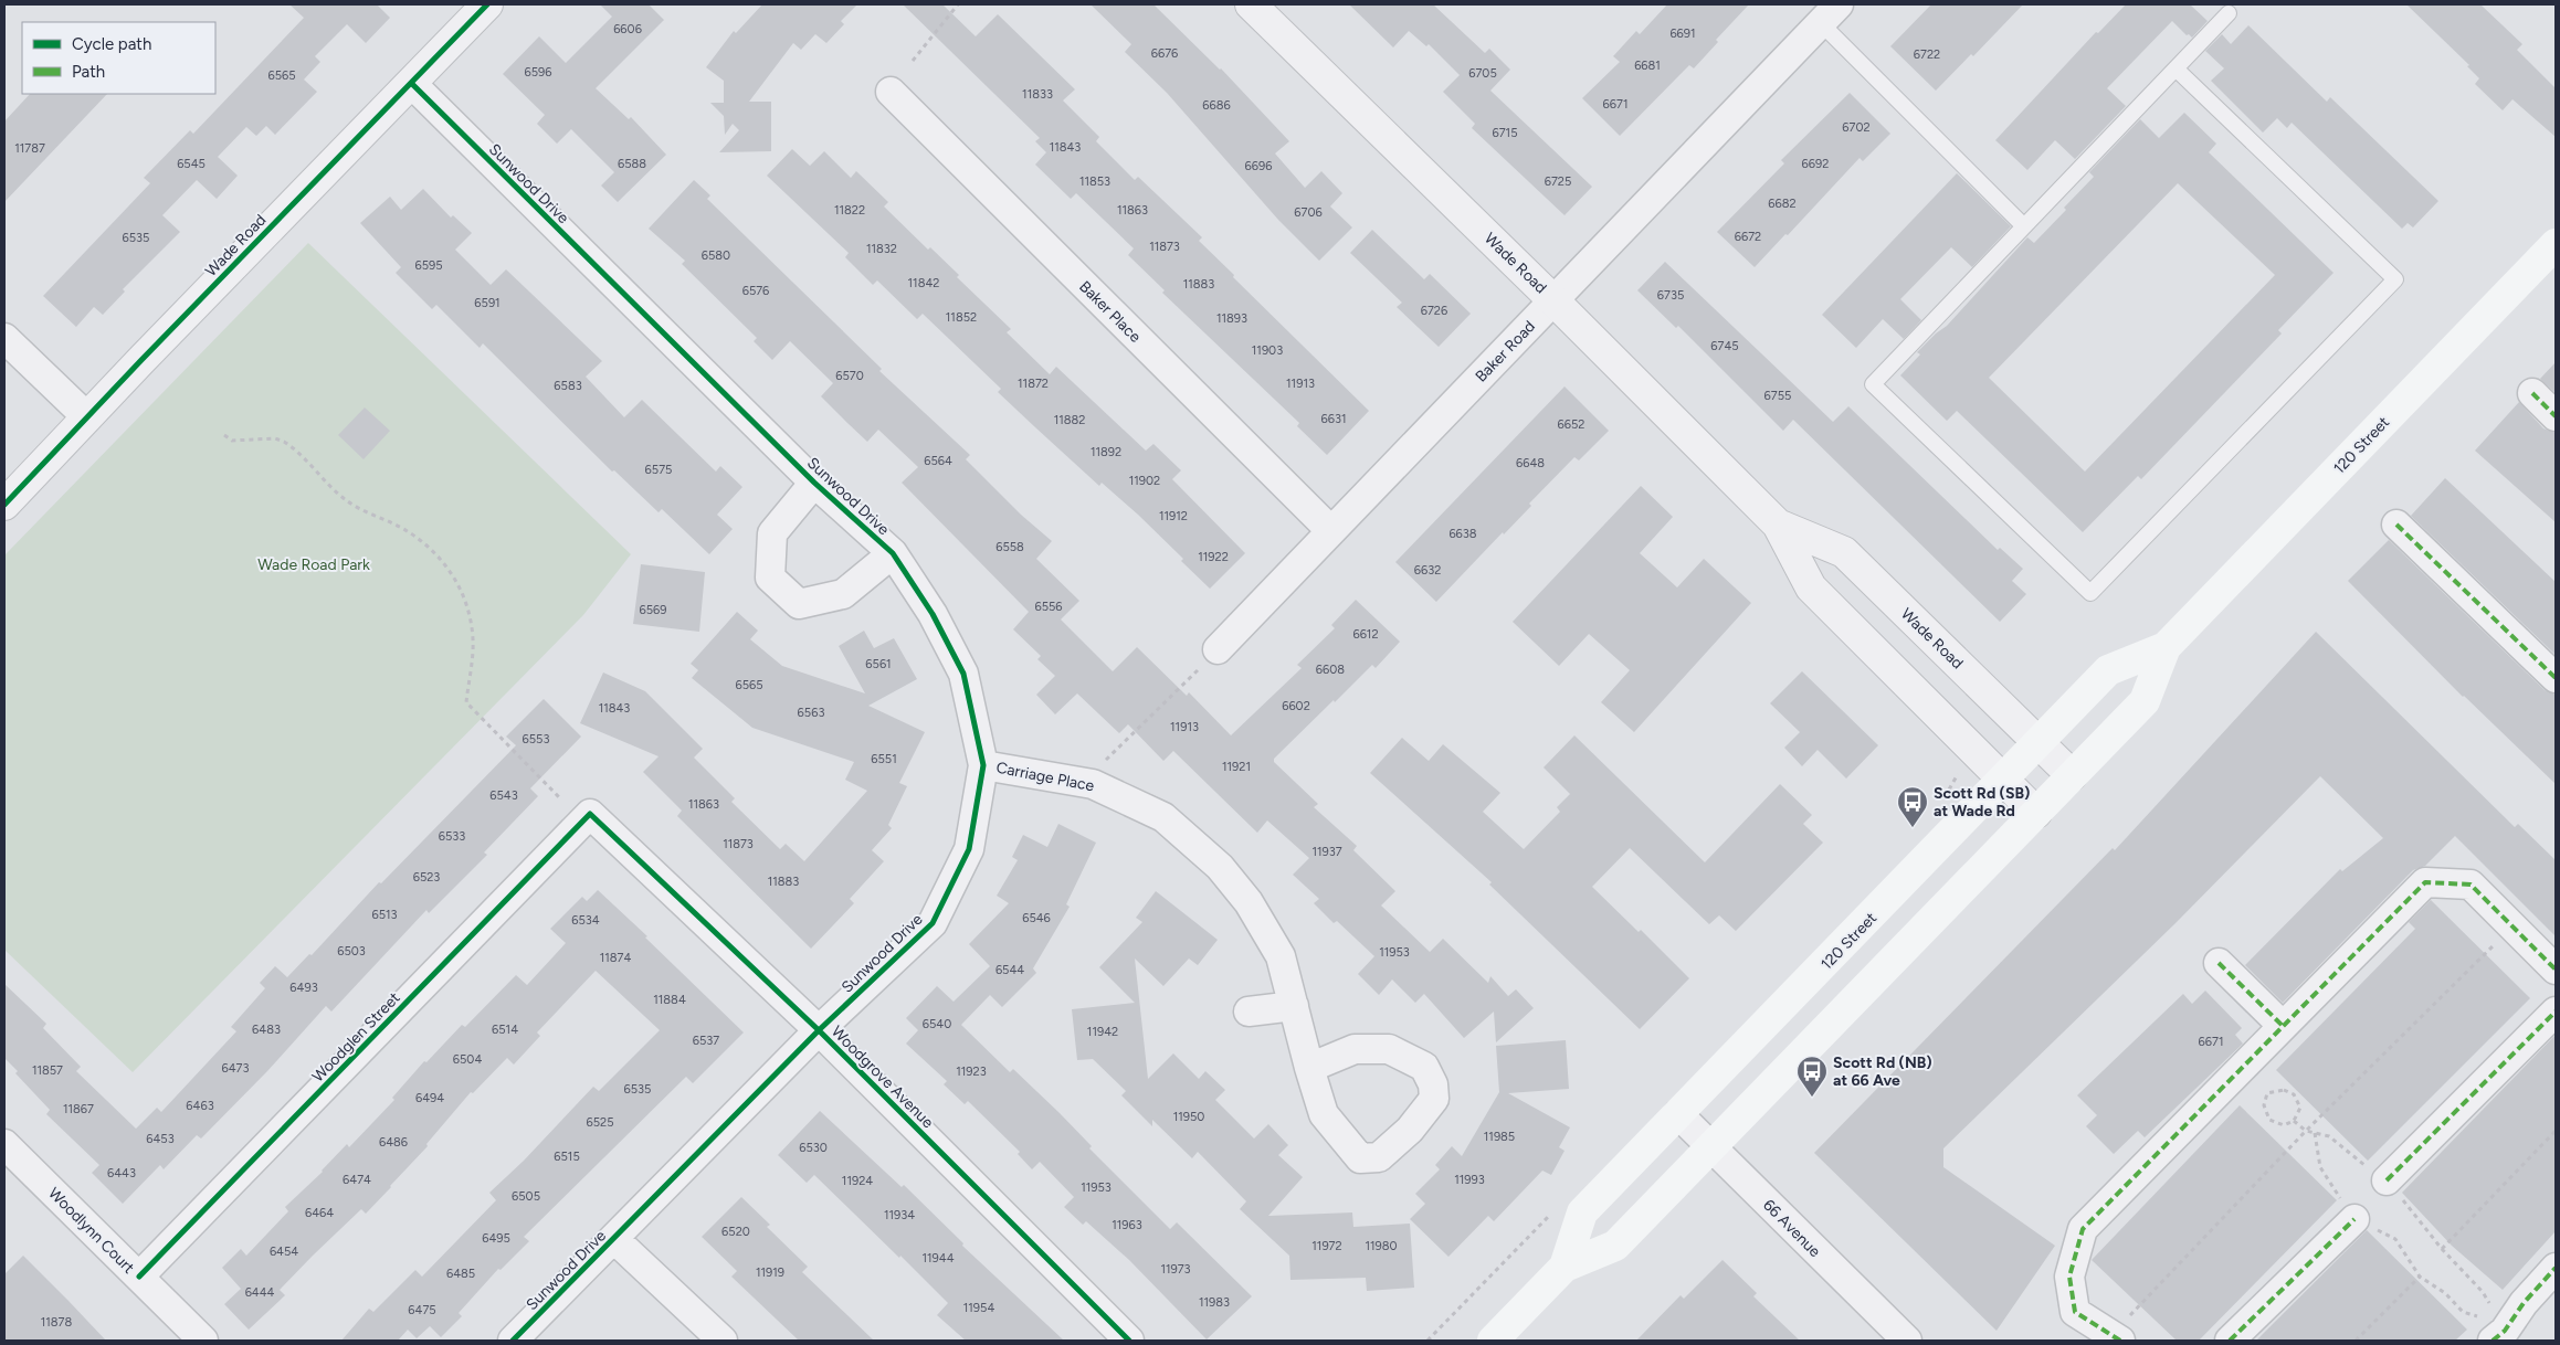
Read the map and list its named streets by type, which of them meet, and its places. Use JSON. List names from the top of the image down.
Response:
{
  "streets": {
    "main road": ["120 Street"],
    "street": [
      "Sunwood Drive",
      "Wade Road",
      "Baker Place",
      "Baker Road",
      "Carriage Place",
      "Woodglen Street",
      "Woodgrove Avenue",
      "66 Avenue",
      "Woodlynn Court"
    ]
  },
  "crossings": [
    ["Sunwood Drive", "Wade Road"],
    ["Sunwood Drive", "Carriage Place"],
    ["Sunwood Drive", "Woodgrove Avenue"],
    ["Wade Road", "Baker Road"],
    ["Wade Road", "120 Street"],
    ["Baker Place", "Baker Road"],
    ["120 Street", "66 Avenue"],
    ["Woodglen Street", "Woodgrove Avenue"],
    ["Woodglen Street", "Woodlynn Court"]
  ],
  "parks": ["Wade Road Park"],
  "places": {
    "bus stop": ["Scott Rd (SB) at Wade Rd", "Scott Rd (NB) at 66 Ave"]
  },
  "house_numbers": [
    "6606",
    "6691",
    "6676",
    "6722",
    "6681",
    "6596",
    "6705",
    "6565",
    "11833",
    "6671",
    "6686",
    "6702",
    "6715",
    "11843",
    "11787",
    "6545",
    "6588",
    "6692",
    "6696",
    "11853",
    "6725",
    "6682",
    "11822",
    "11863",
    "6706",
    "6672",
    "6535",
    "11873",
    "11832",
    "6580",
    "6595",
    "11842",
    "11883",
    "6576",
    "6735",
    "6591",
    "6726",
    "11852",
    "11893",
    "6745",
    "11903",
    "6570",
    "11872",
    "11913",
    "6583",
    "6755",
    "6631",
    "11882",
    "6652",
    "11892",
    "6564",
    "6648",
    "6575",
    "11902",
    "11912",
    "6638",
    "6558",
    "11922",
    "6632",
    "6556",
    "6569",
    "6612",
    "6561",
    "6608",
    "6565",
    "6602",
    "11843",
    "6563",
    "11913",
    "6553",
    "6551",
    "11921",
    "6543",
    "11863",
    "6533",
    "11873",
    "11937",
    "6523",
    "11883",
    "6513",
    "6546",
    "6534",
    "6503",
    "11953",
    "11874",
    "6544",
    "6493",
    "11884",
    "6540",
    "6483",
    "6514",
    "11942",
    "6537",
    "6671",
    "6504",
    "6473",
    "11857",
    "11923",
    "6535",
    "6494",
    "6463",
    "11867",
    "11950",
    "6525",
    "11985",
    "6453",
    "6486",
    "6530",
    "6515",
    "6443",
    "6474",
    "11993",
    "11924",
    "11953",
    "6505",
    "6464",
    "11934",
    "11963",
    "6520",
    "6495",
    "11972",
    "11980",
    "6454",
    "11944",
    "11973",
    "11919",
    "6485",
    "6444",
    "11983",
    "11954",
    "6475",
    "11878"
  ],
  "legend": ["Cycle path", "Path"]
}
